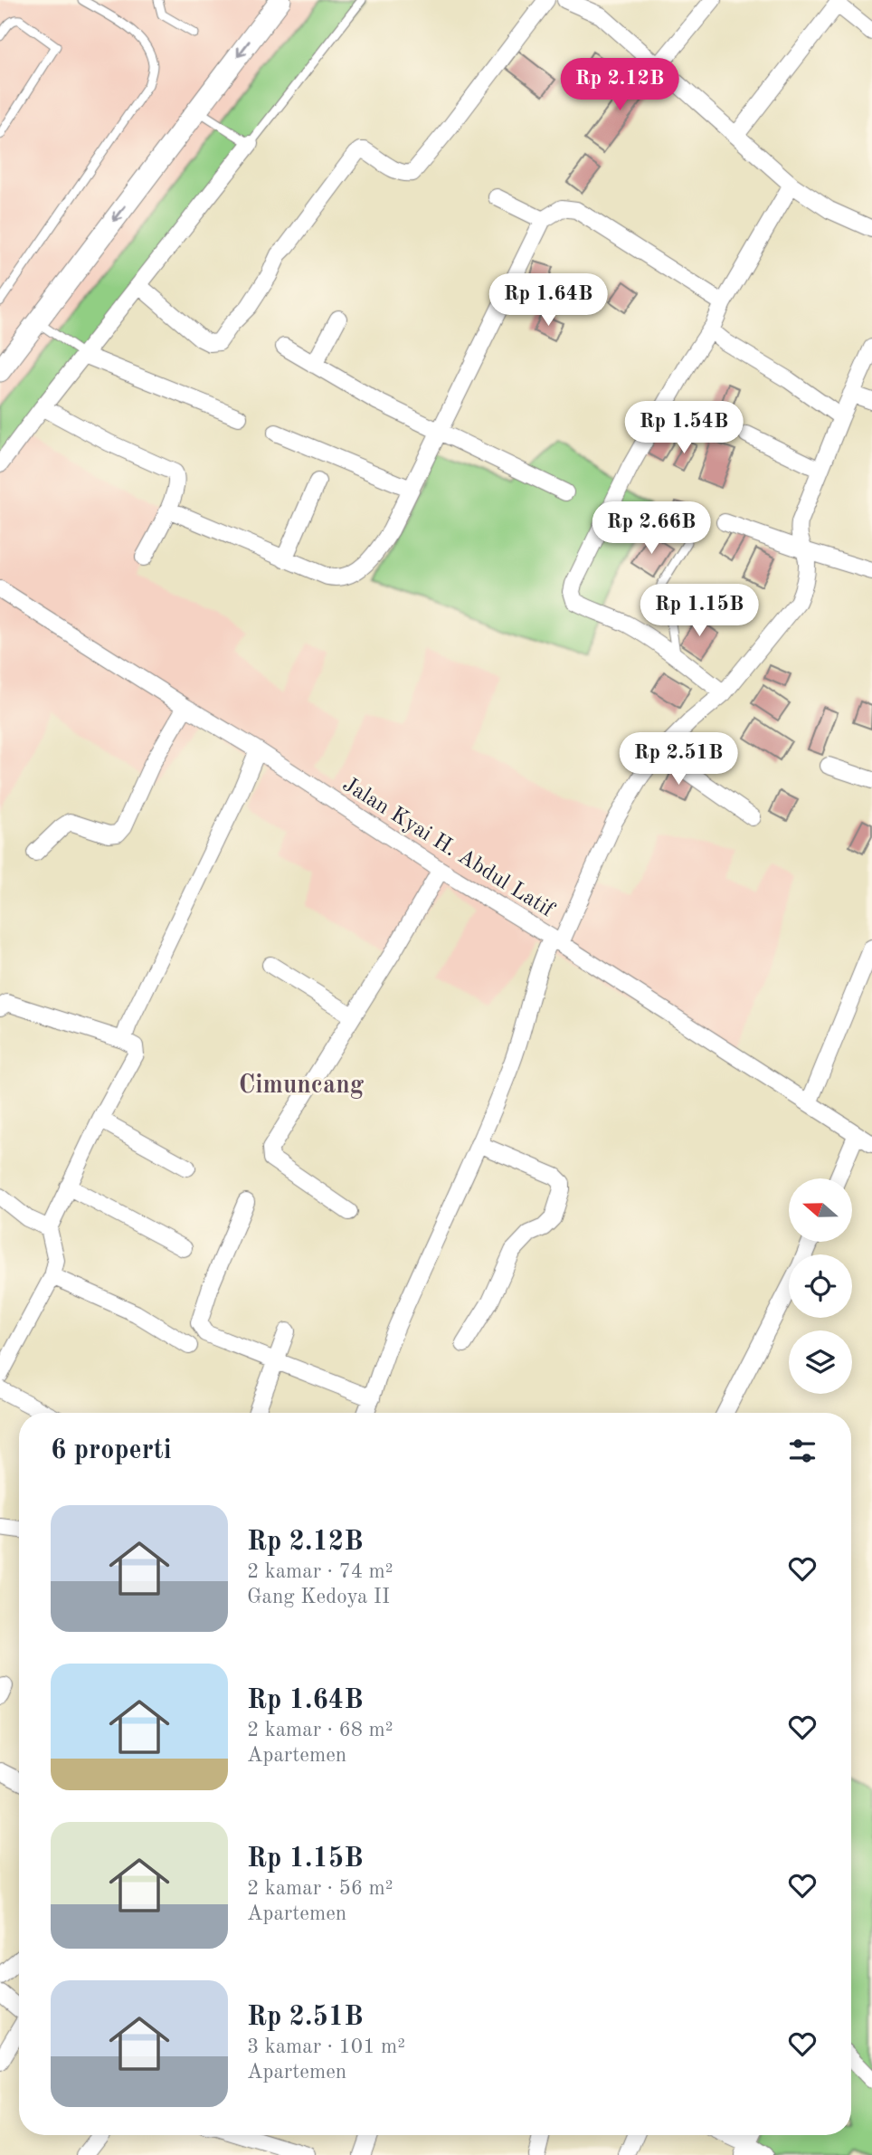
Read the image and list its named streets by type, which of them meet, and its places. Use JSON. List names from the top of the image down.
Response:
{
  "streets": {
    "street": ["Jalan Kyai H. Abdul Latif"]
  },
  "districts": ["Cimuncang"],
  "north": "left",
  "page": {
    "price": [
      "Rp 2.12B",
      "Rp 1.64B",
      "Rp 1.54B",
      "Rp 2.66B",
      "Rp 1.15B",
      "Rp 2.51B"
    ],
    "heading": "6 properti",
    "list": [
      {
        "name": "Rp 2.12B",
        "note": "2 kamar · 74 m² · Gang Kedoya II"
      },
      {
        "name": "Rp 1.64B",
        "note": "2 kamar · 68 m² · Apartemen"
      },
      {
        "name": "Rp 1.15B",
        "note": "2 kamar · 56 m² · Apartemen"
      },
      {
        "name": "Rp 2.51B",
        "note": "3 kamar · 101 m² · Apartemen"
      }
    ]
  }
}
